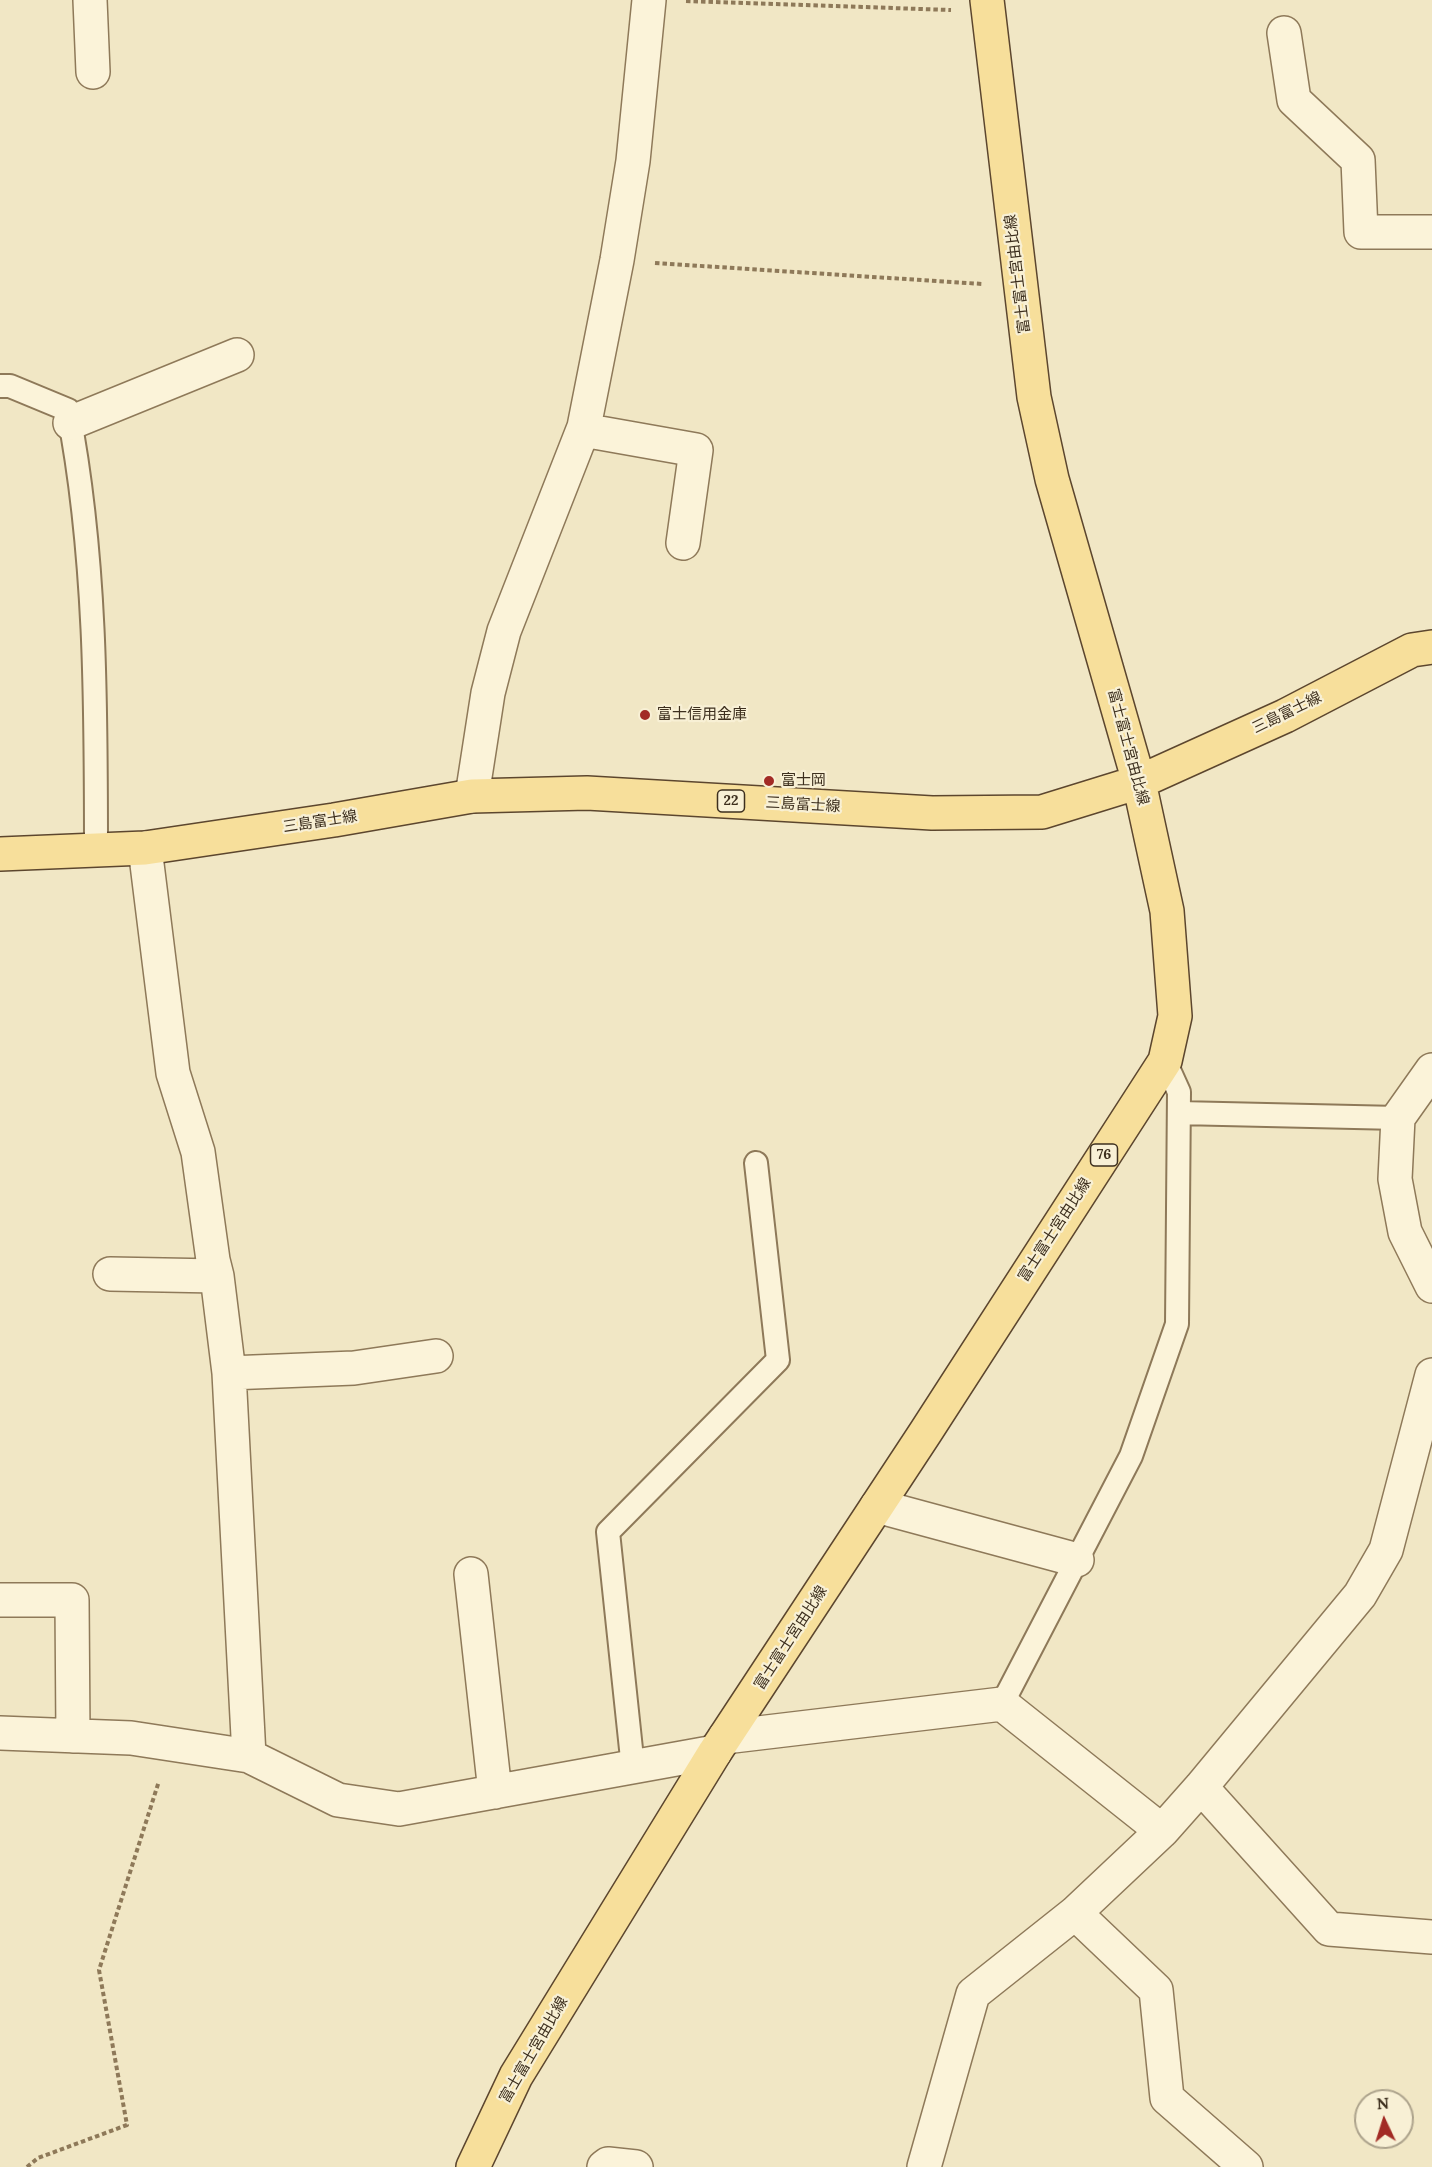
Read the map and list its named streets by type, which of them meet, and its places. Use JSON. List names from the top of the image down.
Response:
{
  "streets": {
    "main road": [
      "富士富士宮由比線",
      "三島富士線",
      "22",
      "76"
    ]
  },
  "crossings": [
    ["富士富士宮由比線", "三島富士線"]
  ],
  "places": ["富士信用金庫", "富士岡"],
  "north": "top"
}
